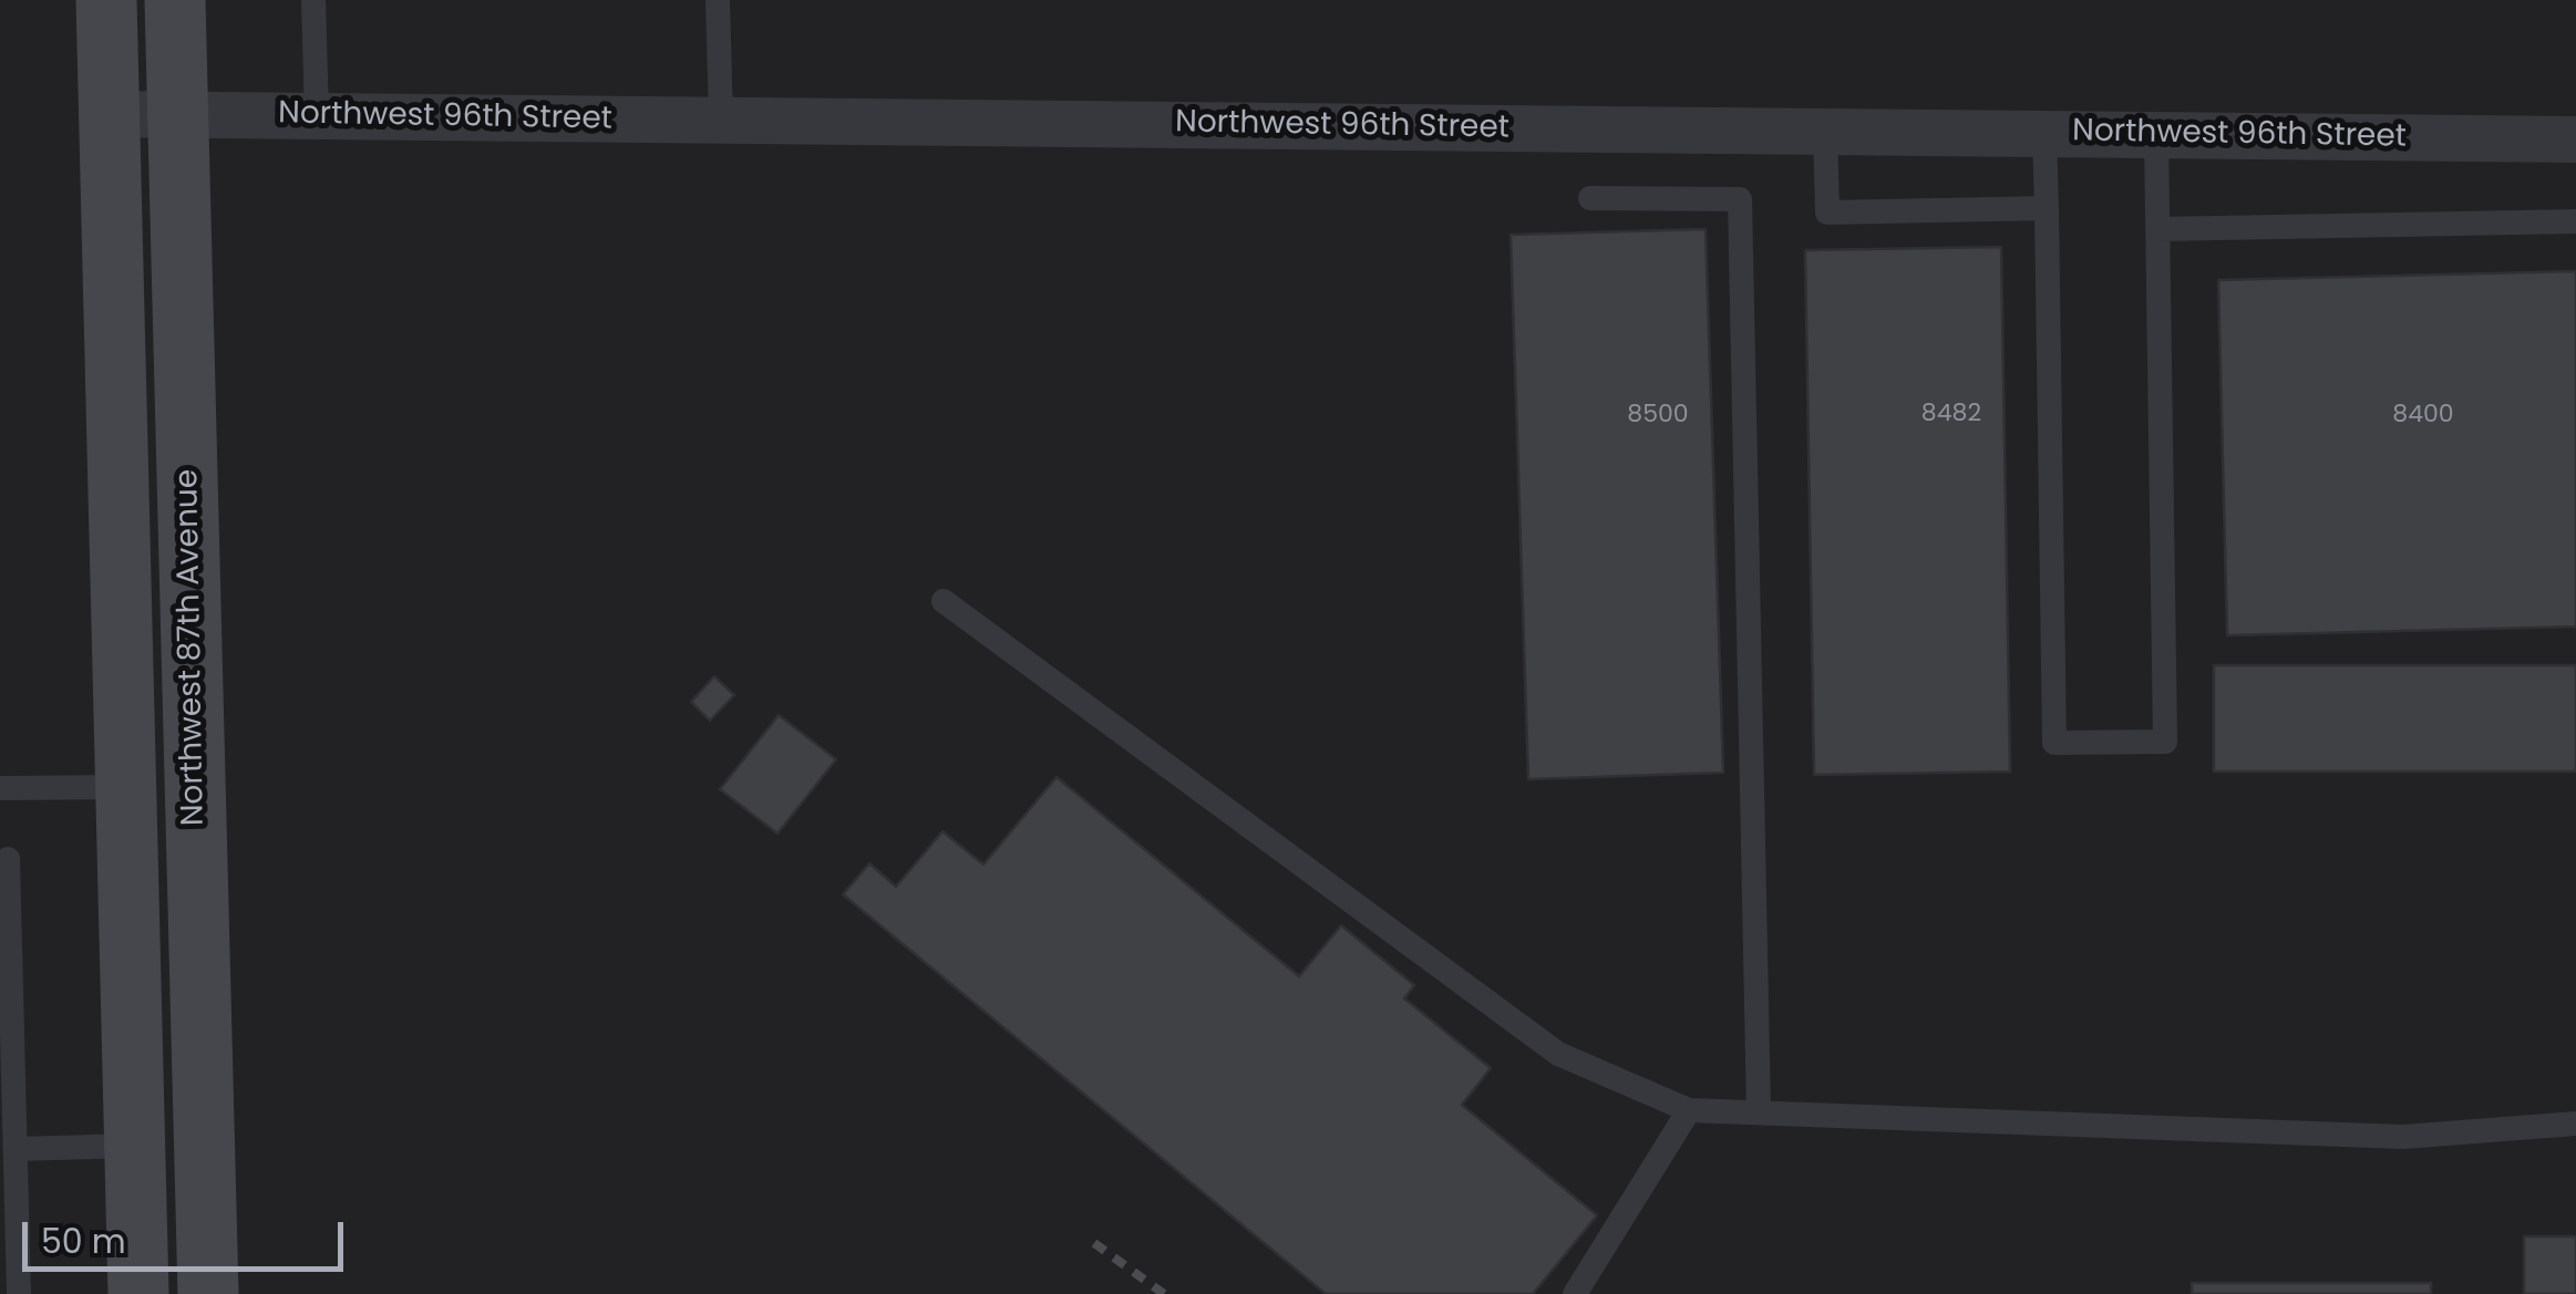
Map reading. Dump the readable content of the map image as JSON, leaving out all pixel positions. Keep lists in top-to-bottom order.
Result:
{
  "streets": {
    "main road": ["Northwest 87th Avenue"],
    "street": ["Northwest 96th Street"]
  },
  "crossings": [
    ["Northwest 96th Street", "Northwest 87th Avenue"]
  ],
  "house_numbers": ["8482", "8500", "8400"],
  "scale_bar": "50 m"
}
